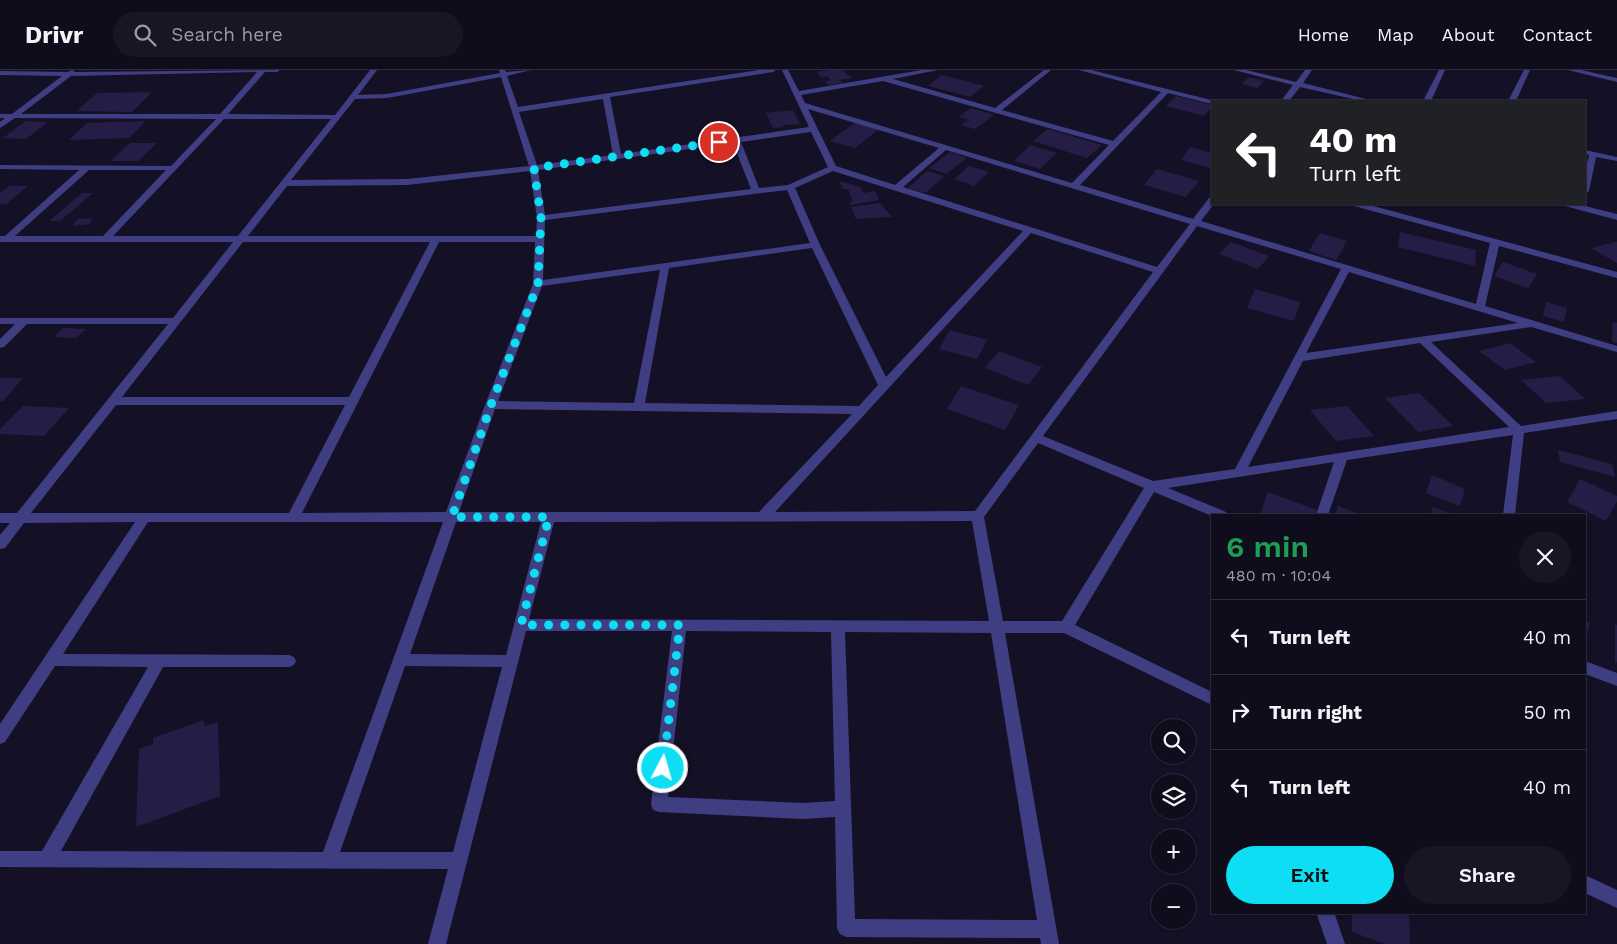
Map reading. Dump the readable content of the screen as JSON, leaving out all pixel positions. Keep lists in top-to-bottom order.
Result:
{
  "page": {
    "header": "Drivr",
    "search": "Search here",
    "nav": [
      "Home",
      "Map",
      "About",
      "Contact"
    ],
    "turn": ["40 m", "Turn left"],
    "heading": ["6 min", "480 m · 10:04"],
    "list": [
      {
        "name": "Turn left",
        "value": "40 m"
      },
      {
        "name": "Turn right",
        "value": "50 m"
      },
      {
        "name": "Turn left",
        "value": "40 m"
      }
    ],
    "map_buttons": ["+", "−"],
    "buttons": ["Exit", "Share"]
  }
}
